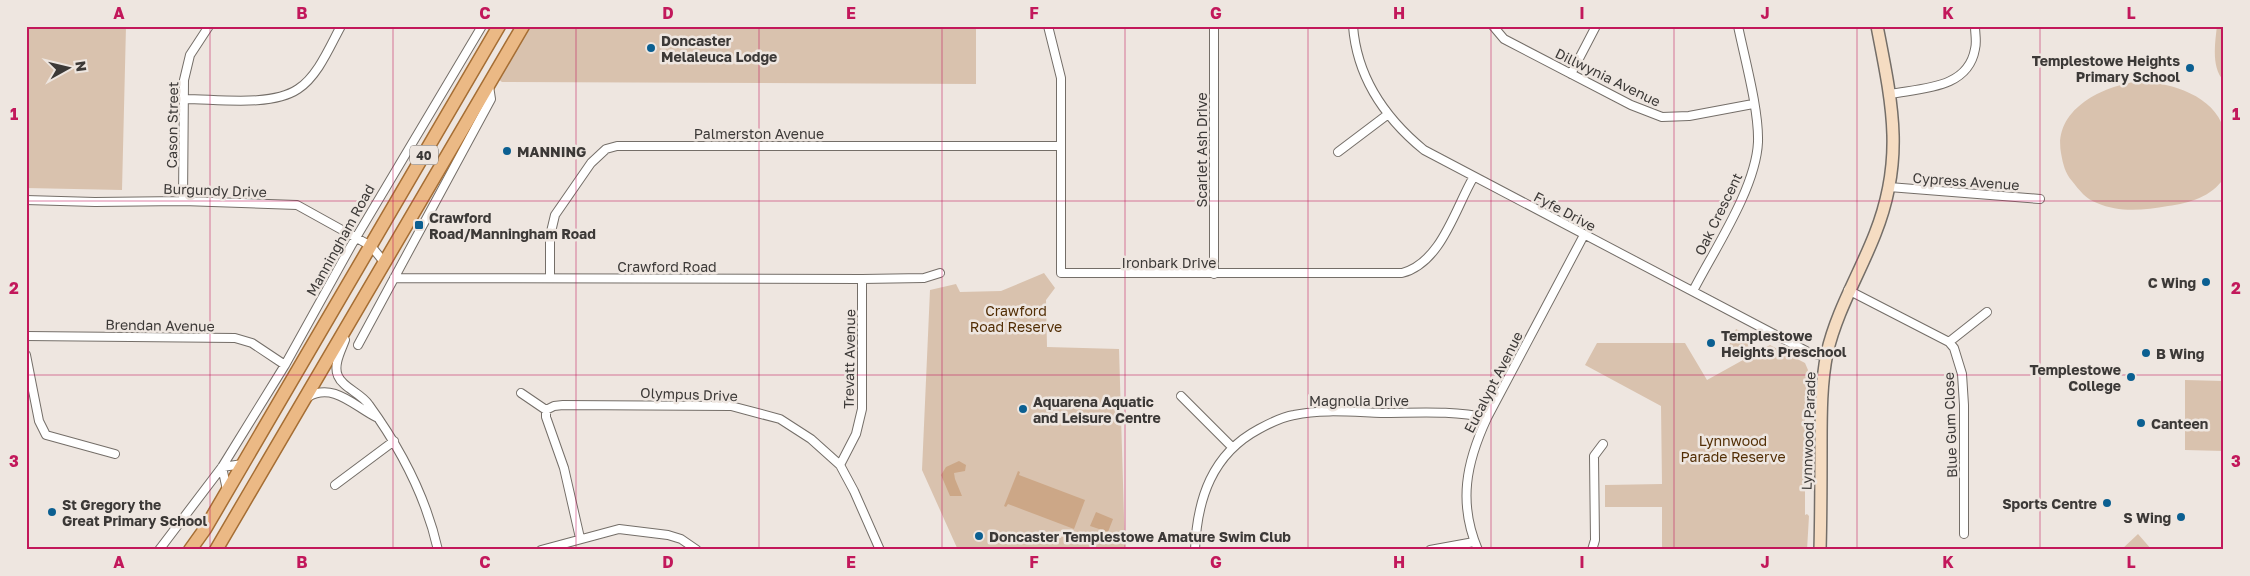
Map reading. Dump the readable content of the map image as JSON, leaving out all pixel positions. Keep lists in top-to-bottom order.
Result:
{
  "streets": {
    "main road": ["40", "Manningham Road", "Lynnwood Parade"],
    "street": [
      "Dillwynia Avenue",
      "Cason Street",
      "Palmerston Avenue",
      "Scarlet Ash Drive",
      "Cypress Avenue",
      "Burgundy Drive",
      "Fyfe Drive",
      "Oak Crescent",
      "Ironbark Drive",
      "Crawford Road",
      "Brendan Avenue",
      "Trevatt Avenue",
      "Eucalypt Avenue",
      "Olympus Drive",
      "Magnolia Drive",
      "Blue Gum Close"
    ]
  },
  "crossings": [
    ["Dillwynia Avenue", "Oak Crescent"],
    ["Cason Street", "Burgundy Drive"],
    ["Palmerston Avenue", "Ironbark Drive"],
    ["Palmerston Avenue", "Crawford Road"],
    ["Scarlet Ash Drive", "Ironbark Drive"],
    ["40", "Burgundy Drive"],
    ["Cypress Avenue", "Lynnwood Parade"],
    ["Burgundy Drive", "Manningham Road"],
    ["Fyfe Drive", "Oak Crescent"],
    ["Fyfe Drive", "Ironbark Drive"],
    ["Fyfe Drive", "Eucalypt Avenue"],
    ["Fyfe Drive", "Lynnwood Parade"],
    ["Manningham Road", "Brendan Avenue"],
    ["Crawford Road", "Trevatt Avenue"],
    ["Trevatt Avenue", "Olympus Drive"],
    ["Eucalypt Avenue", "Magnolia Drive"]
  ],
  "parks": ["Crawford Road Reserve", "Lynnwood Parade Reserve"],
  "places": {
    "other": [
      "Doncaster Melaleuca Lodge",
      "Templestowe Heights Primary School",
      "MANNING",
      "C Wing",
      "Templestowe Heights Preschool",
      "B Wing",
      "Templestowe College",
      "Aquarena Aquatic and Leisure Centre",
      "Canteen",
      "Sports Centre",
      "St Gregory the Great Primary School",
      "S Wing",
      "Doncaster Templestowe Amature Swim Club"
    ],
    "transit": ["Crawford Road/Manningham Road"]
  },
  "north": "right",
  "grid": {
    "columns": [
      "A",
      "B",
      "C",
      "D",
      "E",
      "F",
      "G",
      "H",
      "I",
      "J",
      "K",
      "L"
    ],
    "rows": ["1", "2", "3"]
  }
}
